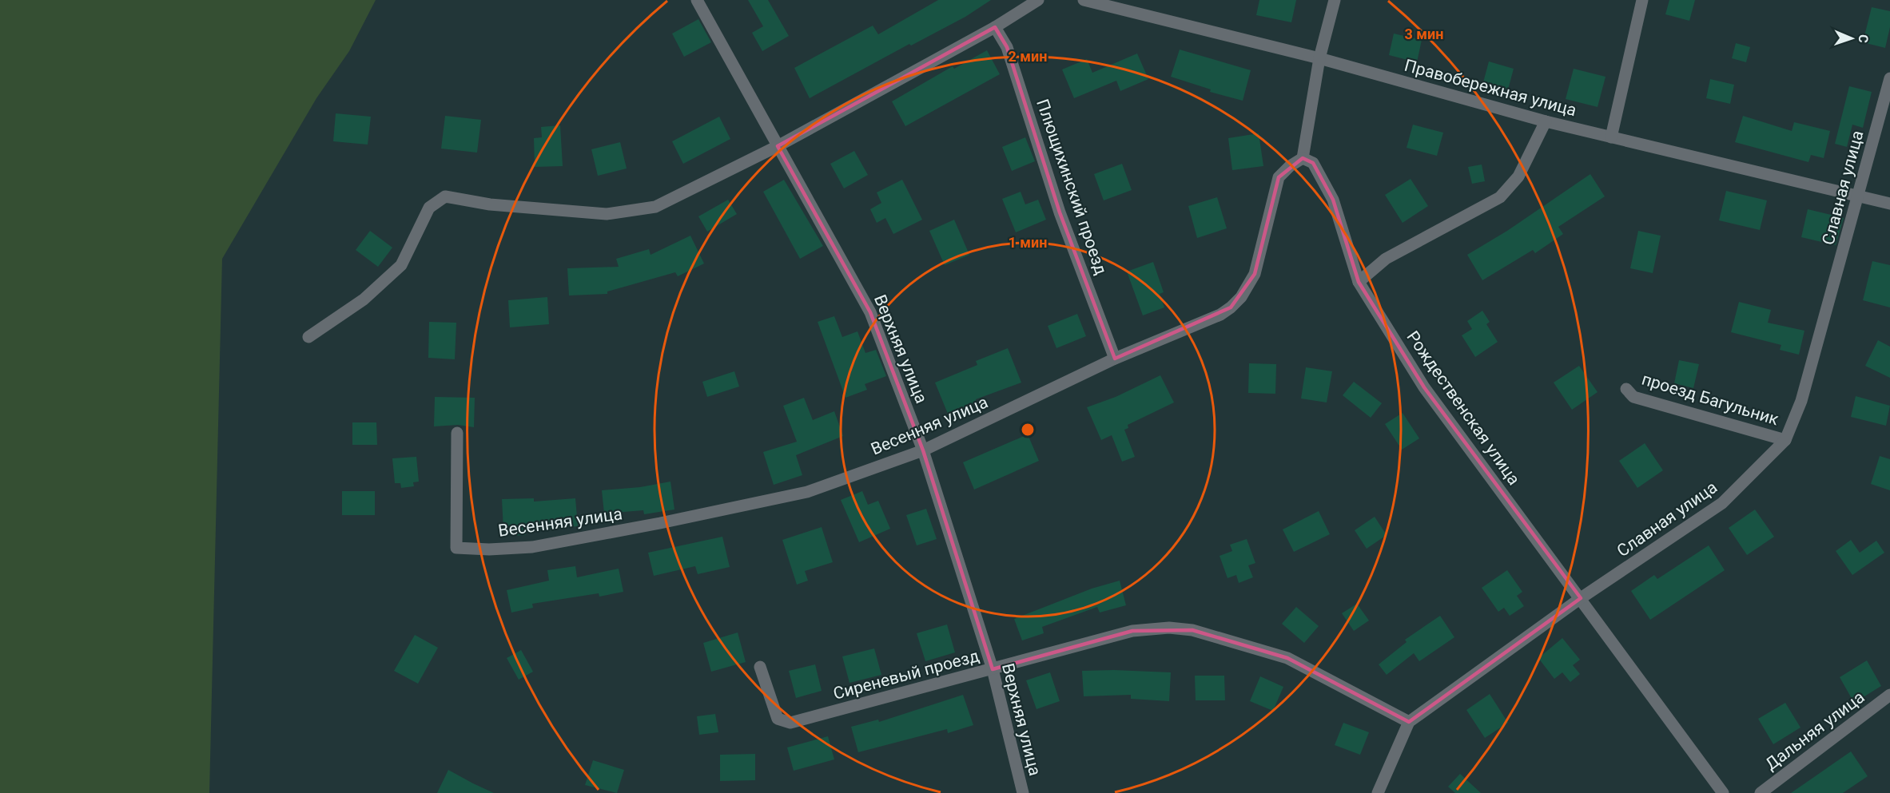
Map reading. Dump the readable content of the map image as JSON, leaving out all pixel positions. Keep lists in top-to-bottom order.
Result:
{
  "streets": {
    "street": [
      "Правобережная улица",
      "Плющихинский проезд",
      "Славная улица",
      "Верхняя улица",
      "проезд Багульник",
      "Рождественская улица",
      "Весенняя улица",
      "Сиреневый проезд",
      "Дальняя улица"
    ]
  },
  "crossings": [
    ["Правобережная улица", "Славная улица"],
    ["Плющихинский проезд", "Весенняя улица"],
    ["Славная улица", "проезд Багульник"],
    ["Славная улица", "Рождественская улица"],
    ["Славная улица", "Сиреневый проезд"],
    ["Верхняя улица", "Весенняя улица"],
    ["Верхняя улица", "Сиреневый проезд"],
    ["Рождественская улица", "Весенняя улица"]
  ],
  "north": "right",
  "rings": ["3 мин", "2 мин", "1 мин"]
}
